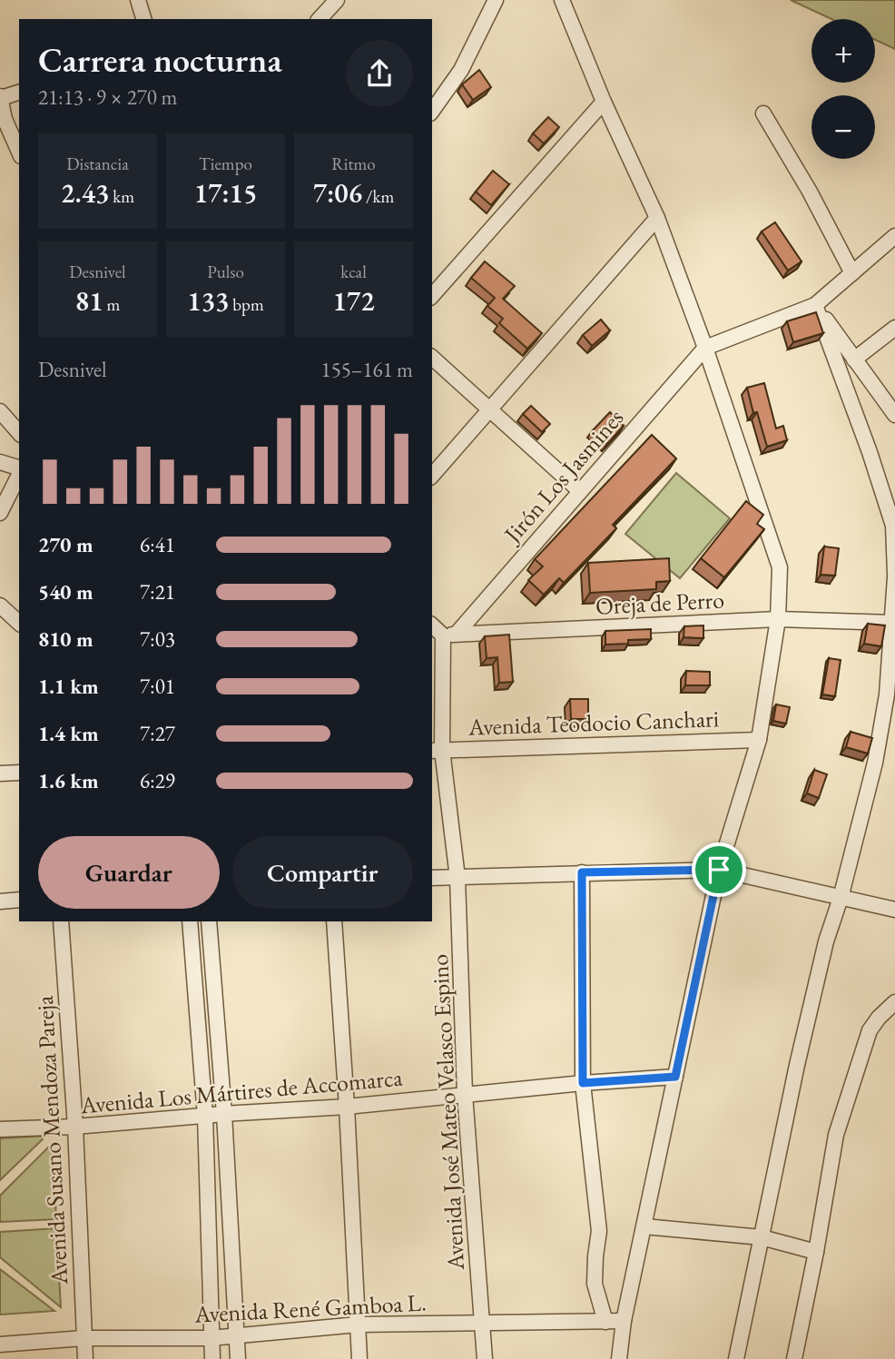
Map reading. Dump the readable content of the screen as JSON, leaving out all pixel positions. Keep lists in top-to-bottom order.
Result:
{
  "streets": {
    "street": [
      "Jirón Los Jasmines",
      "Oreja de Perro",
      "Avenida Teodocio Canchari",
      "Avenida Los Mártires de Accomarca",
      "Avenida José Mateo Velasco Espino",
      "Avenida Susano Mendoza Pareja",
      "Avenida René Gamboa L."
    ]
  },
  "crossings": [
    ["Jirón Los Jasmines", "Oreja de Perro"],
    ["Jirón Los Jasmines", "Avenida José Mateo Velasco Espino"],
    ["Oreja de Perro", "Avenida José Mateo Velasco Espino"],
    ["Avenida Teodocio Canchari", "Avenida José Mateo Velasco Espino"],
    ["Avenida Los Mártires de Accomarca", "Avenida José Mateo Velasco Espino"],
    ["Avenida Los Mártires de Accomarca", "Avenida Susano Mendoza Pareja"],
    ["Avenida José Mateo Velasco Espino", "Avenida René Gamboa L."],
    ["Avenida Susano Mendoza Pareja", "Avenida René Gamboa L."]
  ],
  "page": {
    "map_buttons": ["+", "−"],
    "heading": ["Carrera nocturna", "21:13 · 9 × 270 m"],
    "stats": [
      ["Distancia", "2.43 km"],
      ["Tiempo", "17:15"],
      ["Ritmo", "7:06 /km"],
      ["Desnivel", "81 m"],
      ["Pulso", "133 bpm"],
      ["kcal", "172"]
    ],
    "chart": ["Desnivel", "155–161 m"],
    "list": [
      {
        "name": "270 m",
        "note": "6:41"
      },
      {
        "name": "540 m",
        "note": "7:21"
      },
      {
        "name": "810 m",
        "note": "7:03"
      },
      {
        "name": "1.1 km",
        "note": "7:01"
      },
      {
        "name": "1.4 km",
        "note": "7:27"
      },
      {
        "name": "1.6 km",
        "note": "6:29"
      }
    ],
    "buttons": ["Guardar", "Compartir"]
  }
}
